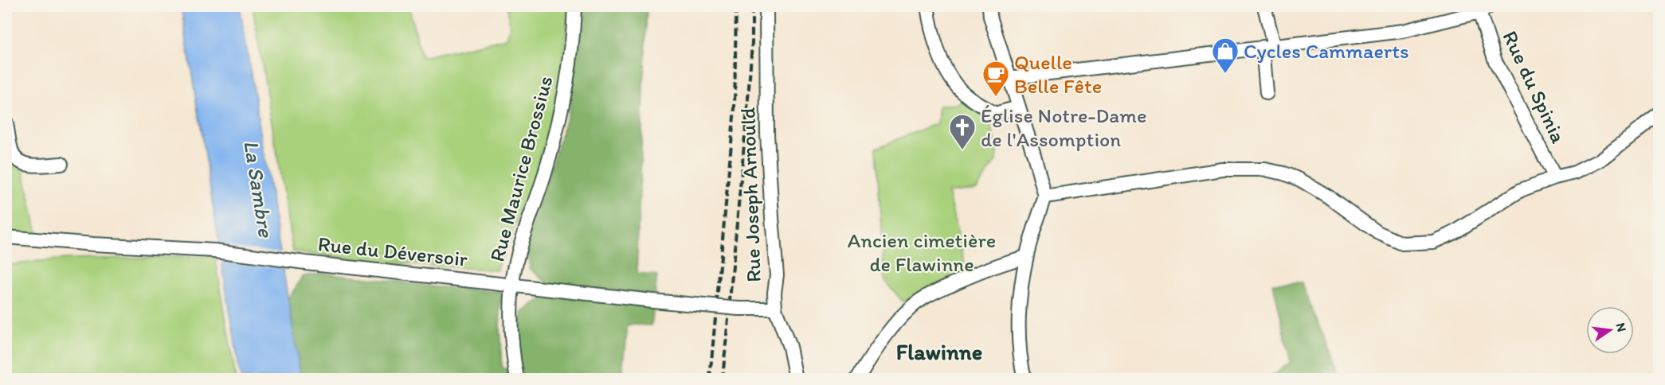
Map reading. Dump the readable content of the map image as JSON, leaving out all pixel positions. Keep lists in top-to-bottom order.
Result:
{
  "streets": {
    "street": [
      "Rue du Spinia",
      "Rue Maurice Brossius",
      "Rue Joseph Arnould",
      "Rue du Déversoir"
    ]
  },
  "crossings": [
    ["Rue Maurice Brossius", "Rue du Déversoir"],
    ["Rue Joseph Arnould", "Rue du Déversoir"]
  ],
  "districts": ["Flawinne"],
  "water": ["La Sambre"],
  "parks": ["Ancien cimetière de Flawinne"],
  "places": {
    "shop": ["Cycles Cammaerts"],
    "cafe": ["Quelle Belle Fête"],
    "church": ["Église Notre-Dame de l'Assomption"]
  },
  "north": "right"
}
